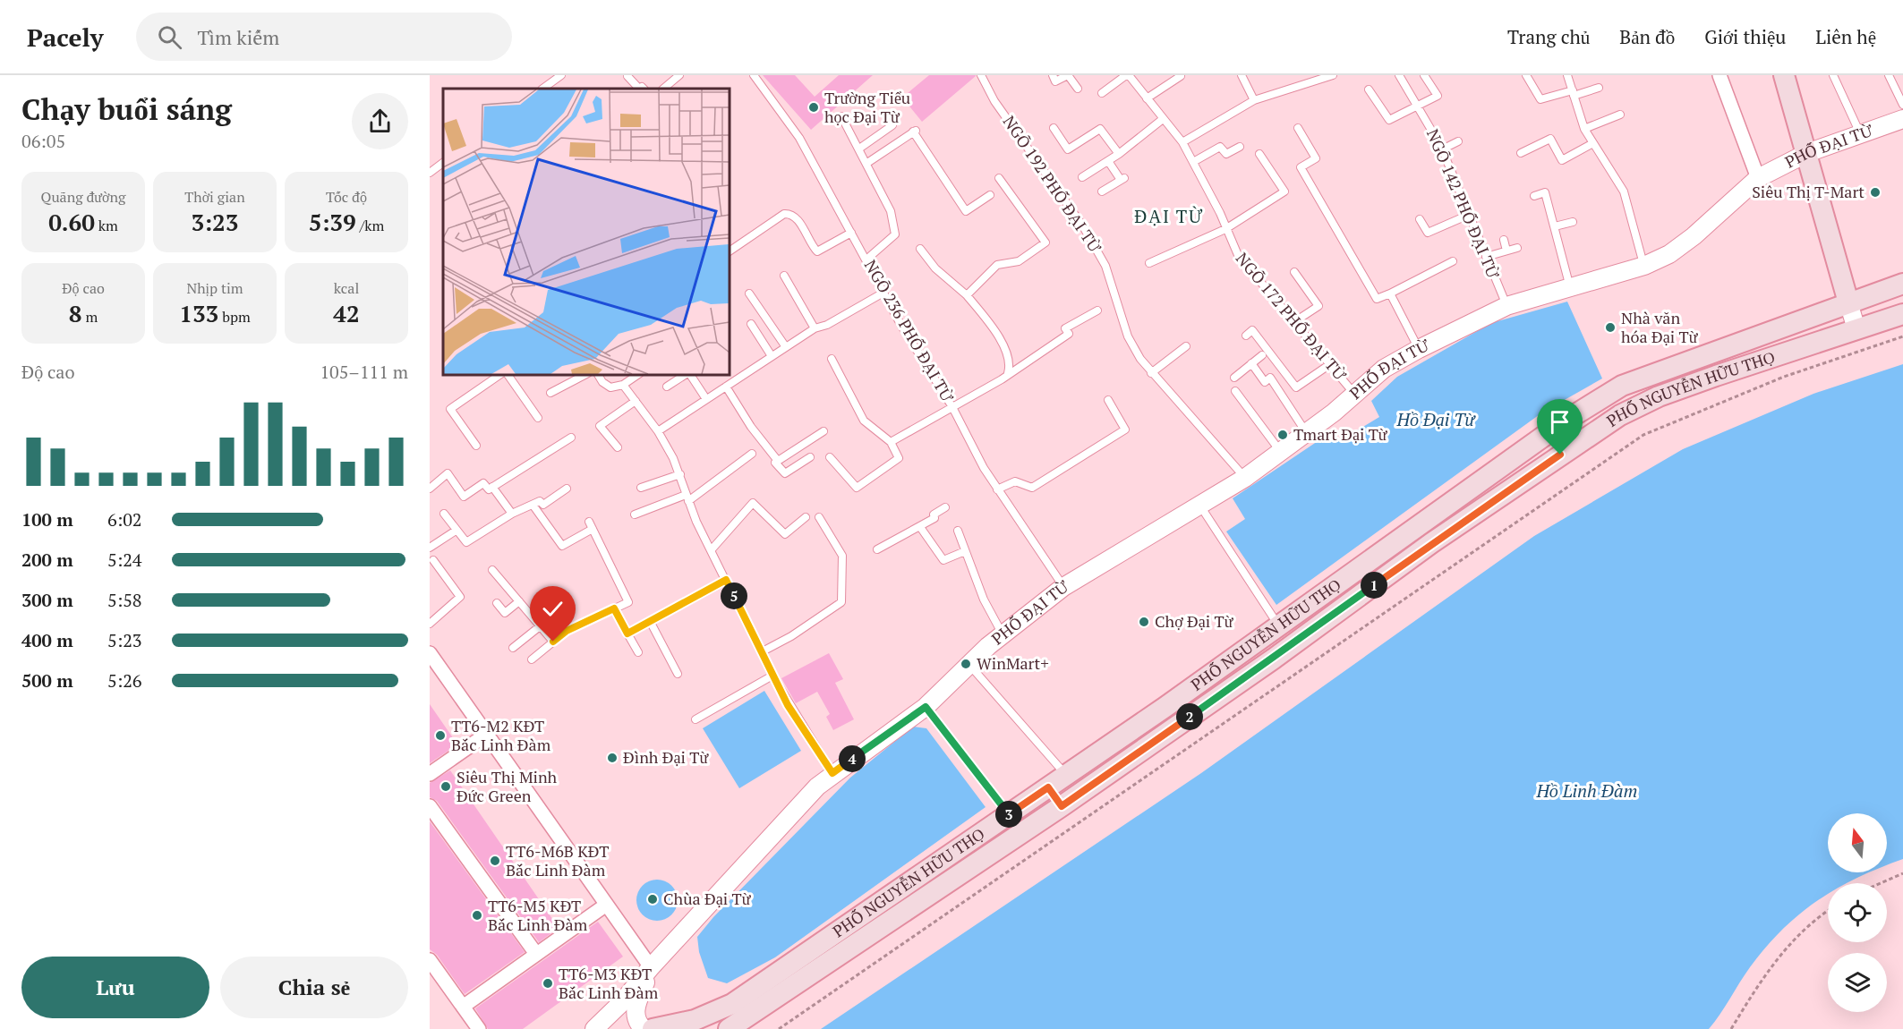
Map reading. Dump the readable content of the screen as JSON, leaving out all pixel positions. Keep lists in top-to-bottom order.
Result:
{
  "streets": {
    "main road": ["PHỐ NGUYỄN HỮU THỌ"],
    "street": ["PHỐ ĐẠI TỪ"],
    "lane": [
      "NGÕ 192 PHỐ ĐẠI TỪ",
      "NGÕ 142 PHỐ ĐẠI TỪ",
      "NGÕ 172 PHỐ ĐẠI TỪ",
      "NGÕ 236 PHỐ ĐẠI TỪ"
    ]
  },
  "crossings": [
    ["PHỐ ĐẠI TỪ", "NGÕ 192 PHỐ ĐẠI TỪ"],
    ["PHỐ ĐẠI TỪ", "NGÕ 142 PHỐ ĐẠI TỪ"],
    ["PHỐ ĐẠI TỪ", "NGÕ 172 PHỐ ĐẠI TỪ"],
    ["PHỐ ĐẠI TỪ", "NGÕ 236 PHỐ ĐẠI TỪ"]
  ],
  "districts": ["ĐẠI TỪ"],
  "water": ["Hồ Đại Từ", "Hồ Linh Đàm"],
  "places": [
    "Trường Tiểu học Đại Từ",
    "Siêu Thị T-Mart",
    "Nhà văn hóa Đại Từ",
    "Tmart Đại Từ",
    "Chợ Đại Từ",
    "WinMart+",
    "TT6-M2 KĐT Bắc Linh Đàm",
    "Đình Đại Từ",
    "Siêu Thị Minh Đức Green",
    "TT6-M6B KĐT Bắc Linh Đàm",
    "Chùa Đại Từ",
    "TT6-M5 KĐT Bắc Linh Đàm",
    "TT6-M3 KĐT Bắc Linh Đàm"
  ],
  "north": "top",
  "page": {
    "header": "Pacely",
    "search": "Tìm kiếm",
    "nav": [
      "Trang chủ",
      "Bản đồ",
      "Giới thiệu",
      "Liên hệ"
    ],
    "heading": ["Chạy buổi sáng", "06:05"],
    "stats": [
      ["Quãng đường", "0.60 km"],
      ["Thời gian", "3:23"],
      ["Tốc độ", "5:39 /km"],
      ["Độ cao", "8 m"],
      ["Nhịp tim", "133 bpm"],
      ["kcal", "42"]
    ],
    "chart": ["Độ cao", "105–111 m"],
    "list": [
      {
        "name": "100 m",
        "note": "6:02"
      },
      {
        "name": "200 m",
        "note": "5:24"
      },
      {
        "name": "300 m",
        "note": "5:58"
      },
      {
        "name": "400 m",
        "note": "5:23"
      },
      {
        "name": "500 m",
        "note": "5:26"
      }
    ],
    "pins": [
      "1",
      "5",
      "2",
      "4",
      "3"
    ],
    "buttons": ["Lưu", "Chia sẻ"]
  }
}
